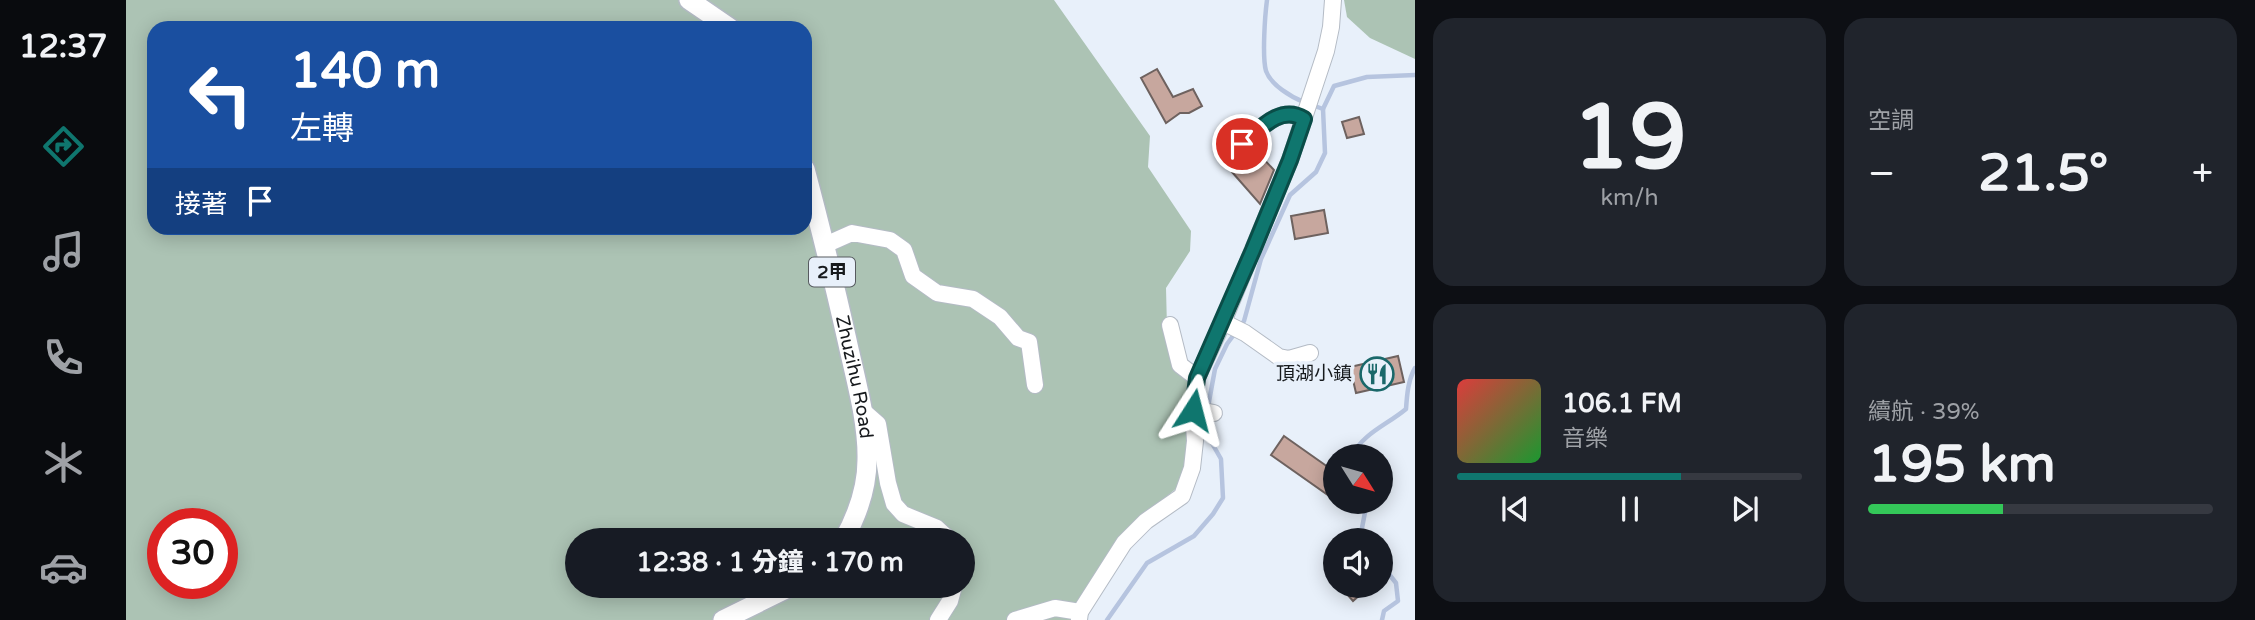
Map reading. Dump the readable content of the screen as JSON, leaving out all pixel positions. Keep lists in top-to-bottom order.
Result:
{
  "streets": {
    "main road": ["2甲", "Zhuzihu Road"]
  },
  "places": {
    "restaurant": ["頂湖小鎮"]
  },
  "north": "bottom right",
  "page": {
    "tabs": "12:37",
    "tile": [
      ["19", "km/h"],
      "空調",
      ["續航 · 39%", "195 km"]
    ],
    "turn": ["140 m", "左轉"],
    "heat": ["−", "21.5°", "+"],
    "then": "接著",
    "song": ["106.1 FM", "音樂"],
    "limit": "30",
    "trip": "12:38 · 1 分鐘 · 170 m"
  }
}
